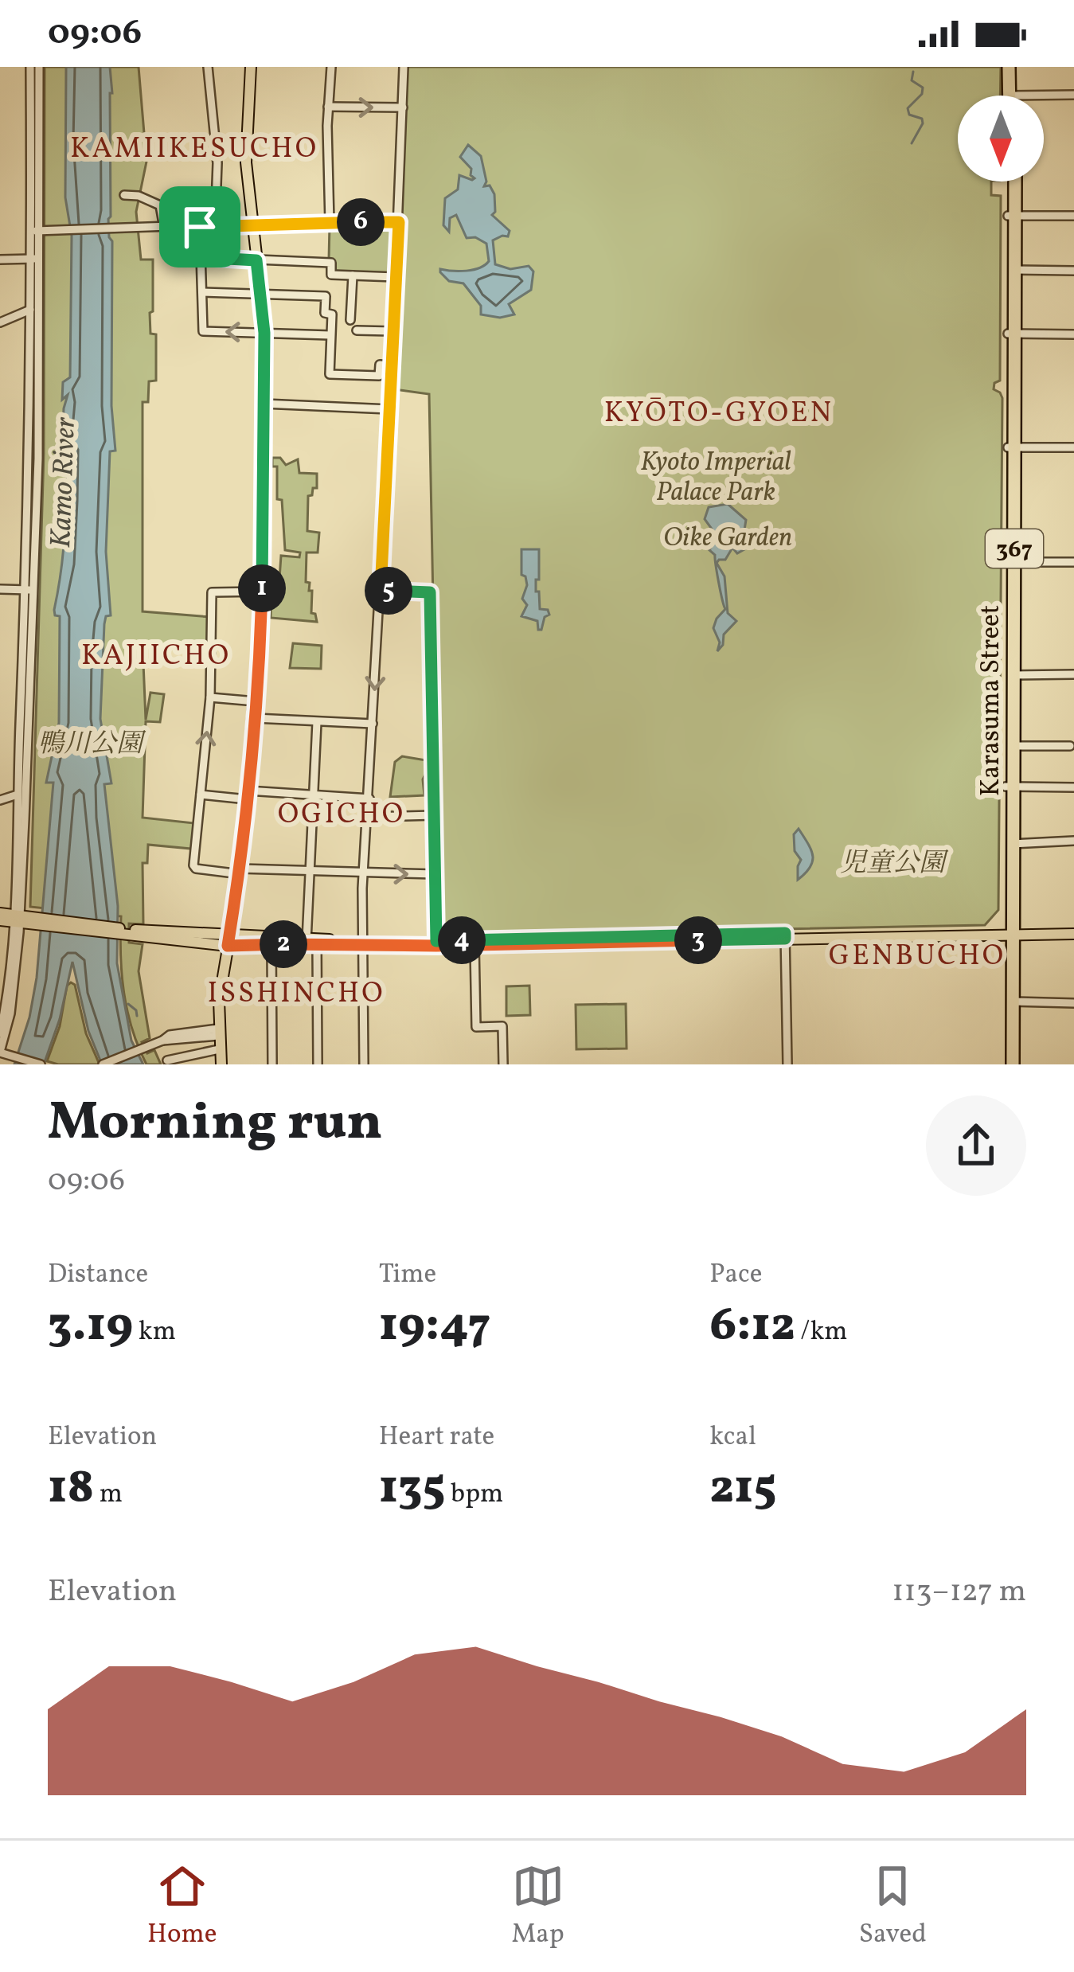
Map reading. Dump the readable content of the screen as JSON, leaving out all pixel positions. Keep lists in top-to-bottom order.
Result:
{
  "streets": {
    "highway": ["367", "Karasuma Street"]
  },
  "districts": [
    "KAMIIKESUCHO",
    "KYŌTO-GYOEN",
    "KAJIICHO",
    "OGICHO",
    "GENBUCHO",
    "ISSHINCHO"
  ],
  "water": ["Kamo River"],
  "parks": [
    "Kyoto Imperial Palace Park",
    "Oike Garden",
    "鴨川公園",
    "児童公園"
  ],
  "north": "bottom",
  "page": {
    "status": "09:06",
    "pins": [
      "6",
      "1",
      "5",
      "3",
      "4",
      "2"
    ],
    "heading": ["Morning run", "09:06"],
    "stats": [
      ["Distance", "3.19 km"],
      ["Time", "19:47"],
      ["Pace", "6:12 /km"],
      ["Elevation", "18 m"],
      ["Heart rate", "135 bpm"],
      ["kcal", "215"]
    ],
    "chart": ["Elevation", "113–127 m"],
    "tabs": ["Home", "Map", "Saved"]
  }
}
